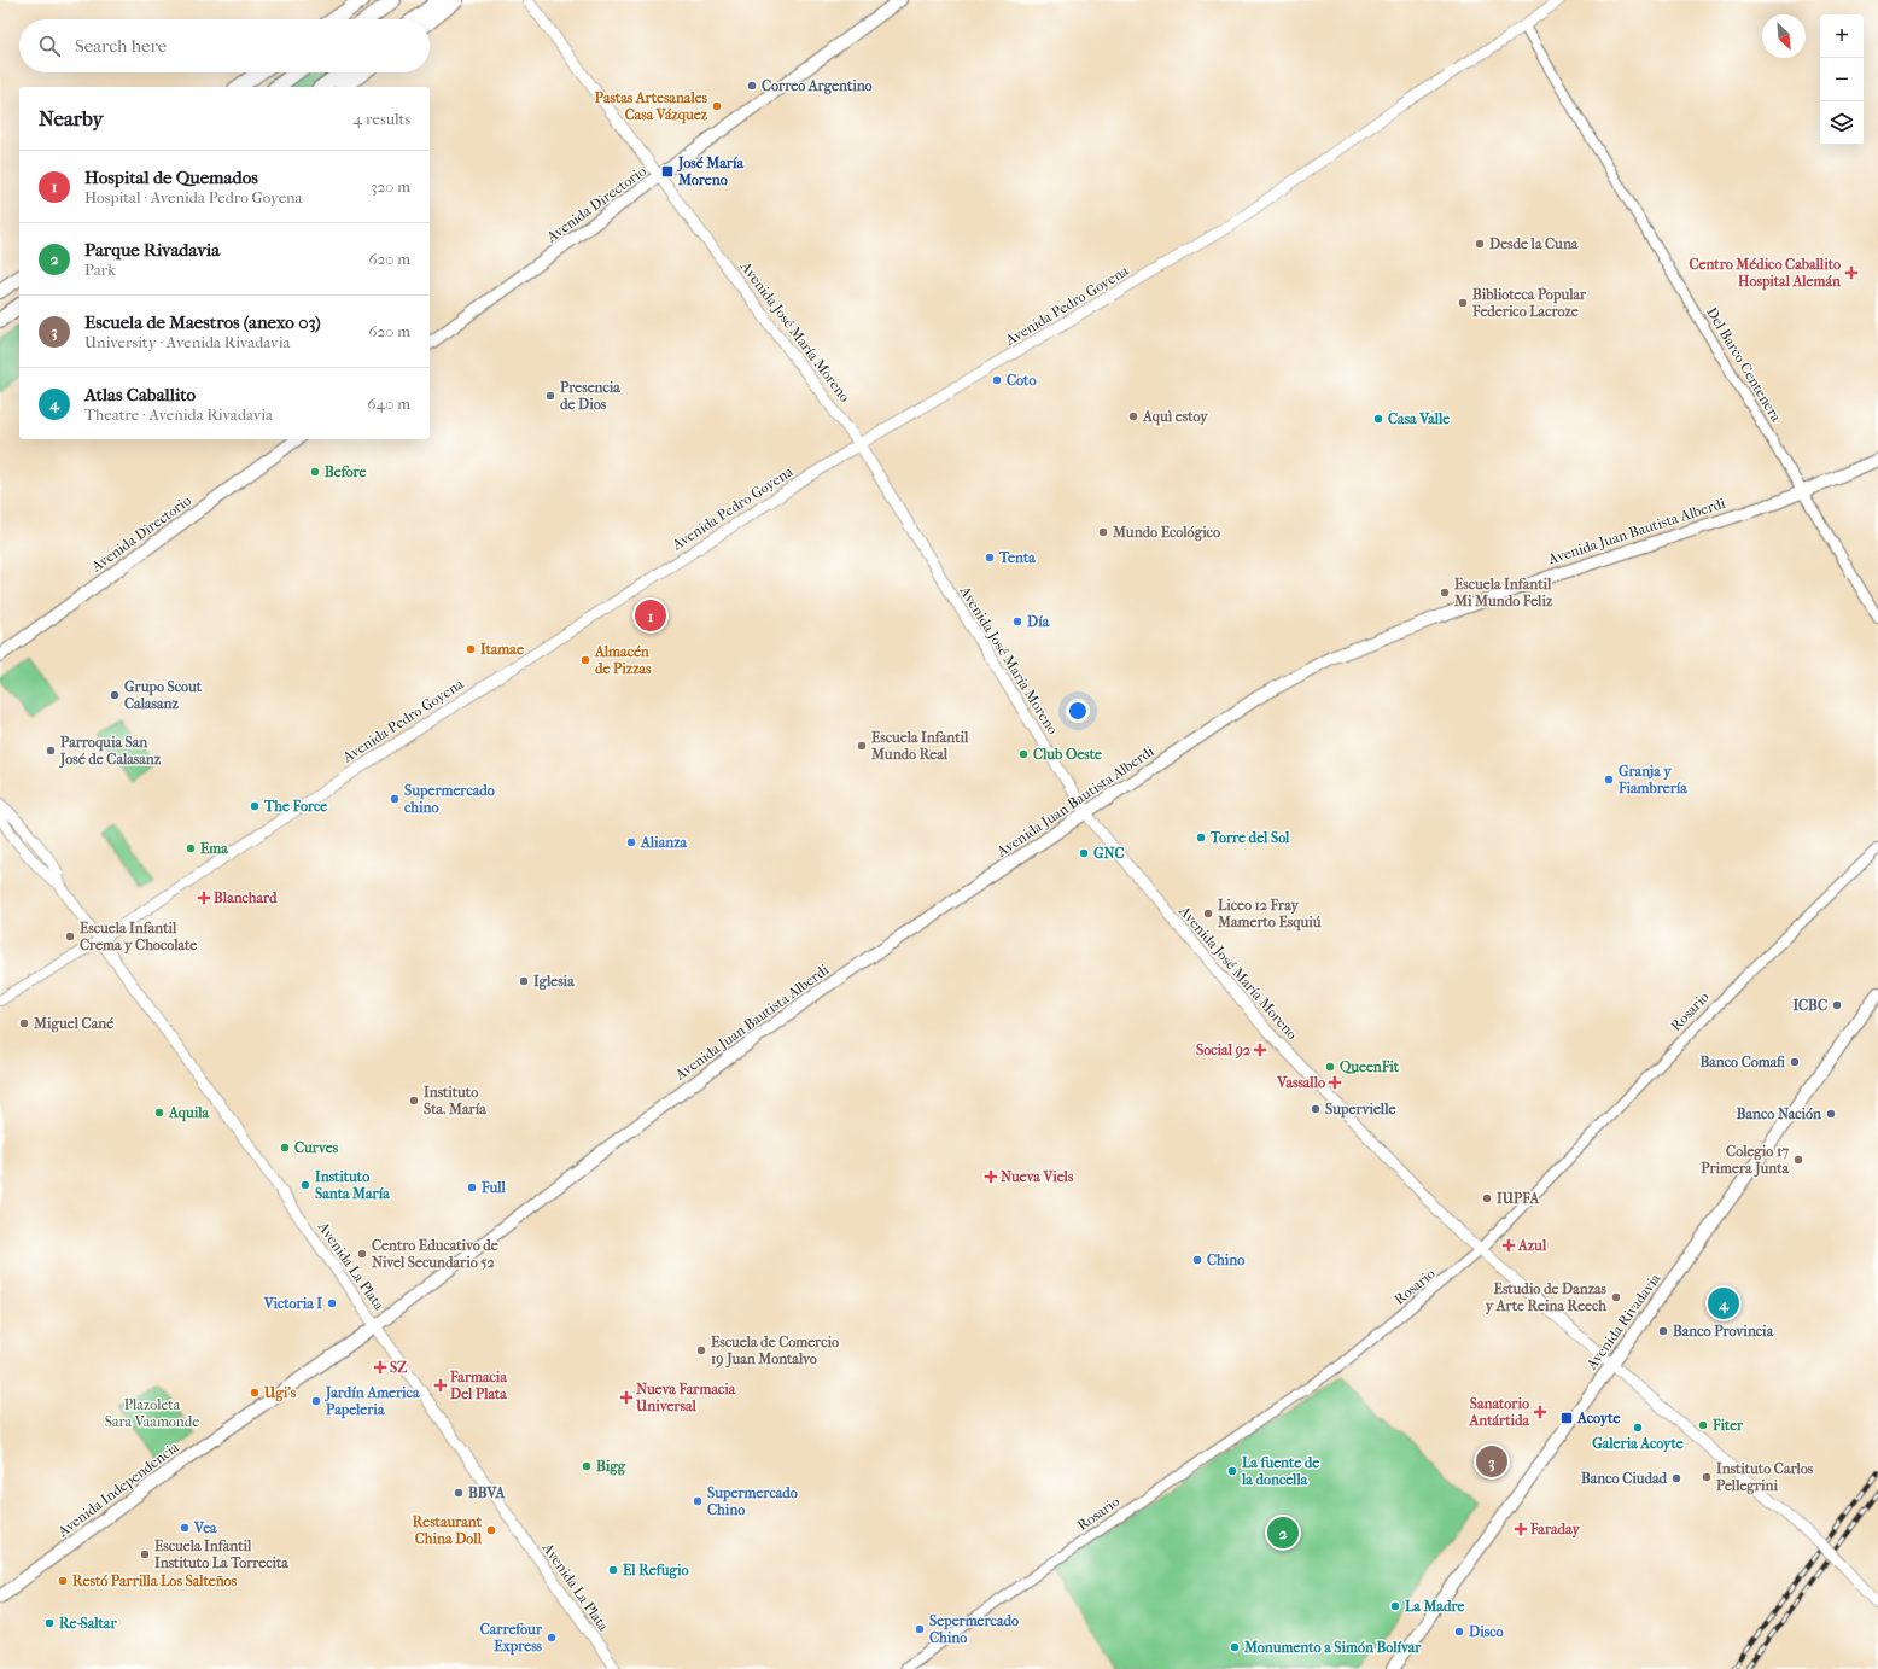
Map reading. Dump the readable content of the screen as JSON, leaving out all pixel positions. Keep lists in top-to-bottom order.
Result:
{
  "streets": {
    "main road": [
      "Avenida Directorio",
      "Avenida Pedro Goyena",
      "Avenida José María Moreno",
      "Avenida Juan Bautista Alberdi",
      "Avenida La Plata",
      "Avenida Rivadavia",
      "Avenida Independencia"
    ],
    "street": ["Del Barco Centenera", "Rosario"]
  },
  "crossings": [
    ["Avenida Directorio", "Avenida José María Moreno"],
    ["Avenida Pedro Goyena", "Avenida José María Moreno"],
    ["Avenida Pedro Goyena", "Del Barco Centenera"],
    ["Avenida Pedro Goyena", "Avenida La Plata"],
    ["Avenida José María Moreno", "Avenida Juan Bautista Alberdi"],
    ["Avenida José María Moreno", "Rosario"],
    ["Avenida José María Moreno", "Avenida Rivadavia"],
    ["Del Barco Centenera", "Avenida Juan Bautista Alberdi"],
    ["Avenida Juan Bautista Alberdi", "Avenida La Plata"],
    ["Avenida Juan Bautista Alberdi", "Avenida Independencia"],
    ["Avenida La Plata", "Avenida Independencia"]
  ],
  "parks": ["Plazoleta Sara Vaamonde"],
  "places": {
    "other": [
      "Correo Argentino",
      "Pastas Artesanales Casa Vázquez",
      "Desde la Cuna",
      "Biblioteca Popular Federico Lacroze",
      "Coto",
      "Presencia de Dios",
      "Aquì estoy",
      "Casa Valle",
      "Before",
      "Mundo Ecológico",
      "Tenta",
      "Escuela Infantil Mi Mundo Feliz",
      "Día",
      "Itamae",
      "Almacén de Pizzas",
      "Grupo Scout Calasanz",
      "Escuela Infantil Mundo Real",
      "Parroquia San José de Calasanz",
      "Club Oeste",
      "Granja y Fiambrería",
      "Supermercado chino",
      "The Force",
      "Torre del Sol",
      "Alianza",
      "Ema",
      "GNC",
      "Liceo 12 Fray Mamerto Esquiú",
      "Escuela Infantil Crema y Chocolate",
      "Iglesia",
      "ICBC",
      "Miguel Cané",
      "Banco Comafi",
      "QueenFit",
      "Instituto Sta. María",
      "Supervielle",
      "Aquila",
      "Banco Nación",
      "Curves",
      "Colegio 17 Primera Junta",
      "Instituto Santa María",
      "Full",
      "IUPFA",
      "Centro Educativo de Nivel Secundario 52",
      "Chino",
      "Estudio de Danzas y Arte Reina Reech",
      "Victoria I",
      "Banco Provincia",
      "Escuela de Comercio 19 Juan Montalvo",
      "Ugi's",
      "Jardín America Papeleria",
      "Fiter",
      "Galeria Acoyte",
      "Bigg",
      "La fuente de la doncella",
      "Instituto Carlos Pellegrini",
      "Banco Ciudad",
      "BBVA",
      "Supermercado Chino",
      "Vea",
      "Restaurant China Doll",
      "Escuela Infantil Instituto La Torrecita",
      "El Refugio",
      "Restó Parrilla Los Salteños",
      "La Madre",
      "Re-Saltar",
      "Sepermercado Chino",
      "Disco",
      "Carrefour Express",
      "Monumento a Simón Bolívar"
    ],
    "transit": ["José María Moreno", "Acoyte"],
    "health": [
      "Centro Médico Caballito Hospital Alemán",
      "Blanchard",
      "Social 92",
      "Vassallo",
      "Nueva Viels",
      "Azul",
      "SZ",
      "Farmacia Del Plata",
      "Nueva Farmacia Universal",
      "Sanatorio Antártida",
      "Faraday"
    ]
  },
  "north": "bottom right",
  "page": {
    "map_buttons": ["+", "−"],
    "search": "Search here",
    "heading": ["Nearby", "4 results"],
    "list": [
      {
        "mark": "1",
        "name": "Hospital de Quemados",
        "note": "Hospital · Avenida Pedro Goyena",
        "value": "320 m"
      },
      {
        "mark": "2",
        "name": "Parque Rivadavia",
        "note": "Park",
        "value": "620 m"
      },
      {
        "mark": "3",
        "name": "Escuela de Maestros (anexo 03)",
        "note": "University · Avenida Rivadavia",
        "value": "620 m"
      },
      {
        "mark": "4",
        "name": "Atlas Caballito",
        "note": "Theatre · Avenida Rivadavia",
        "value": "640 m"
      }
    ],
    "pins": [
      "1",
      "4",
      "3",
      "2"
    ]
  }
}
